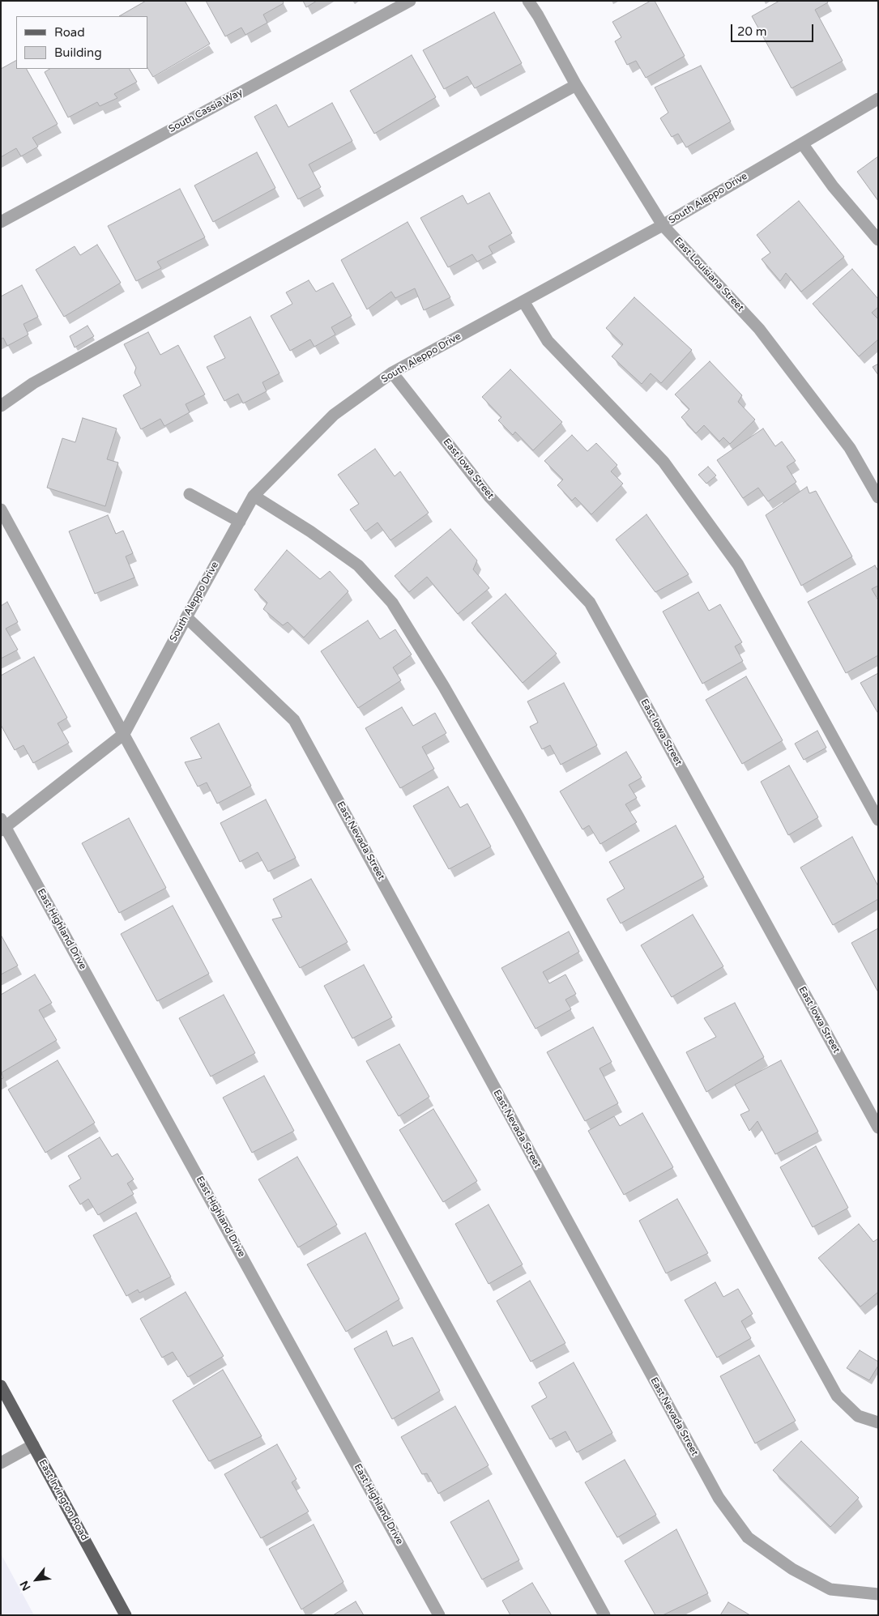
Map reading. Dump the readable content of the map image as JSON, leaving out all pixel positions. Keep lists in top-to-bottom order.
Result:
{
  "streets": {
    "main road": ["East Irvington Road"],
    "street": [
      "South Cassia Way",
      "South Aleppo Drive",
      "East Louisiana Street",
      "East Iowa Street",
      "East Nevada Street",
      "East Highland Drive"
    ]
  },
  "crossings": [
    ["South Aleppo Drive", "East Louisiana Street"],
    ["South Aleppo Drive", "East Iowa Street"],
    ["South Aleppo Drive", "East Nevada Street"],
    ["South Aleppo Drive", "East Highland Drive"]
  ],
  "legend": ["Road", "Building"],
  "scale_bar": "20 m",
  "north": "bottom left"
}
